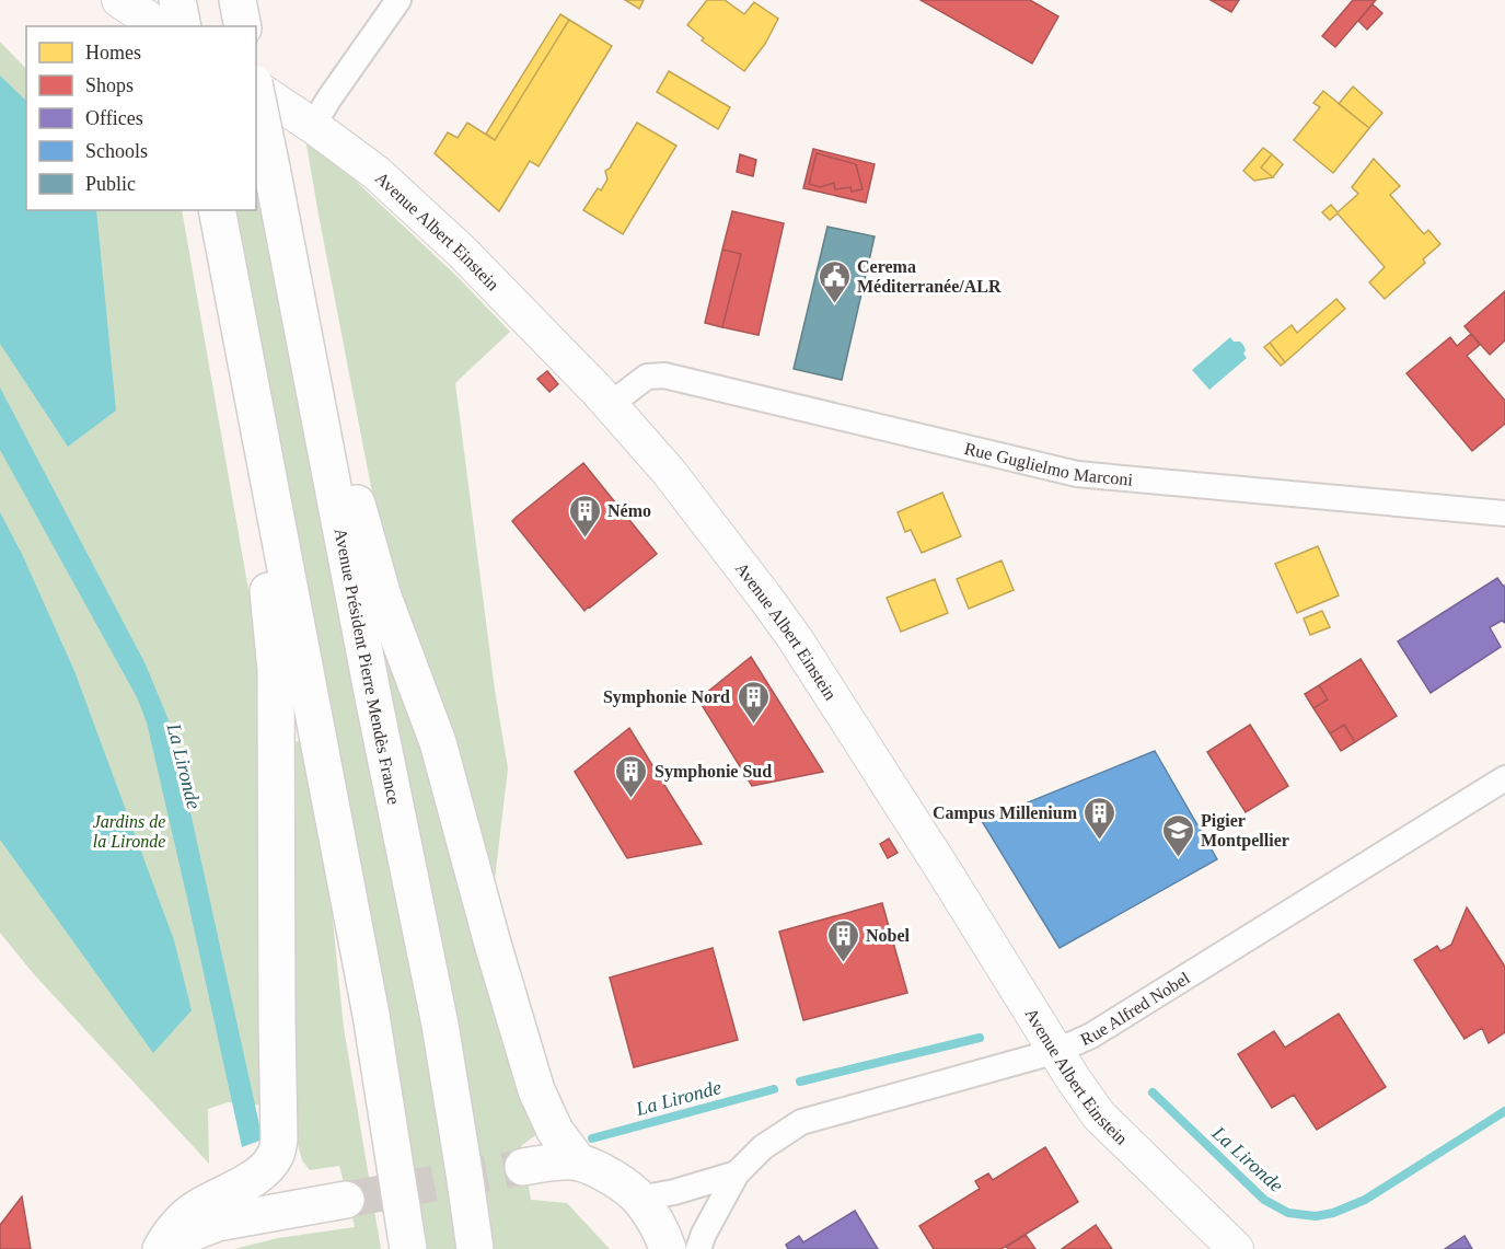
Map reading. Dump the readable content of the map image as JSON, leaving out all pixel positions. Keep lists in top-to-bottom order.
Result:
{
  "streets": {
    "main road": ["Avenue Albert Einstein", "Avenue Président Pierre Mendès France"],
    "street": ["Rue Guglielmo Marconi", "Rue Alfred Nobel"]
  },
  "crossings": [
    ["Avenue Albert Einstein", "Rue Guglielmo Marconi"],
    ["Avenue Albert Einstein", "Rue Alfred Nobel"]
  ],
  "water": ["La Lironde"],
  "parks": ["Jardins de la Lironde"],
  "places": {
    "public building": ["Cerema Méditerranée/ALR"],
    "building": [
      "Némo",
      "Symphonie Nord",
      "Symphonie Sud",
      "Campus Millenium",
      "Nobel"
    ],
    "school or university": ["Pigier Montpellier"]
  },
  "legend": [
    "Homes",
    "Shops",
    "Offices",
    "Schools",
    "Public"
  ]
}
